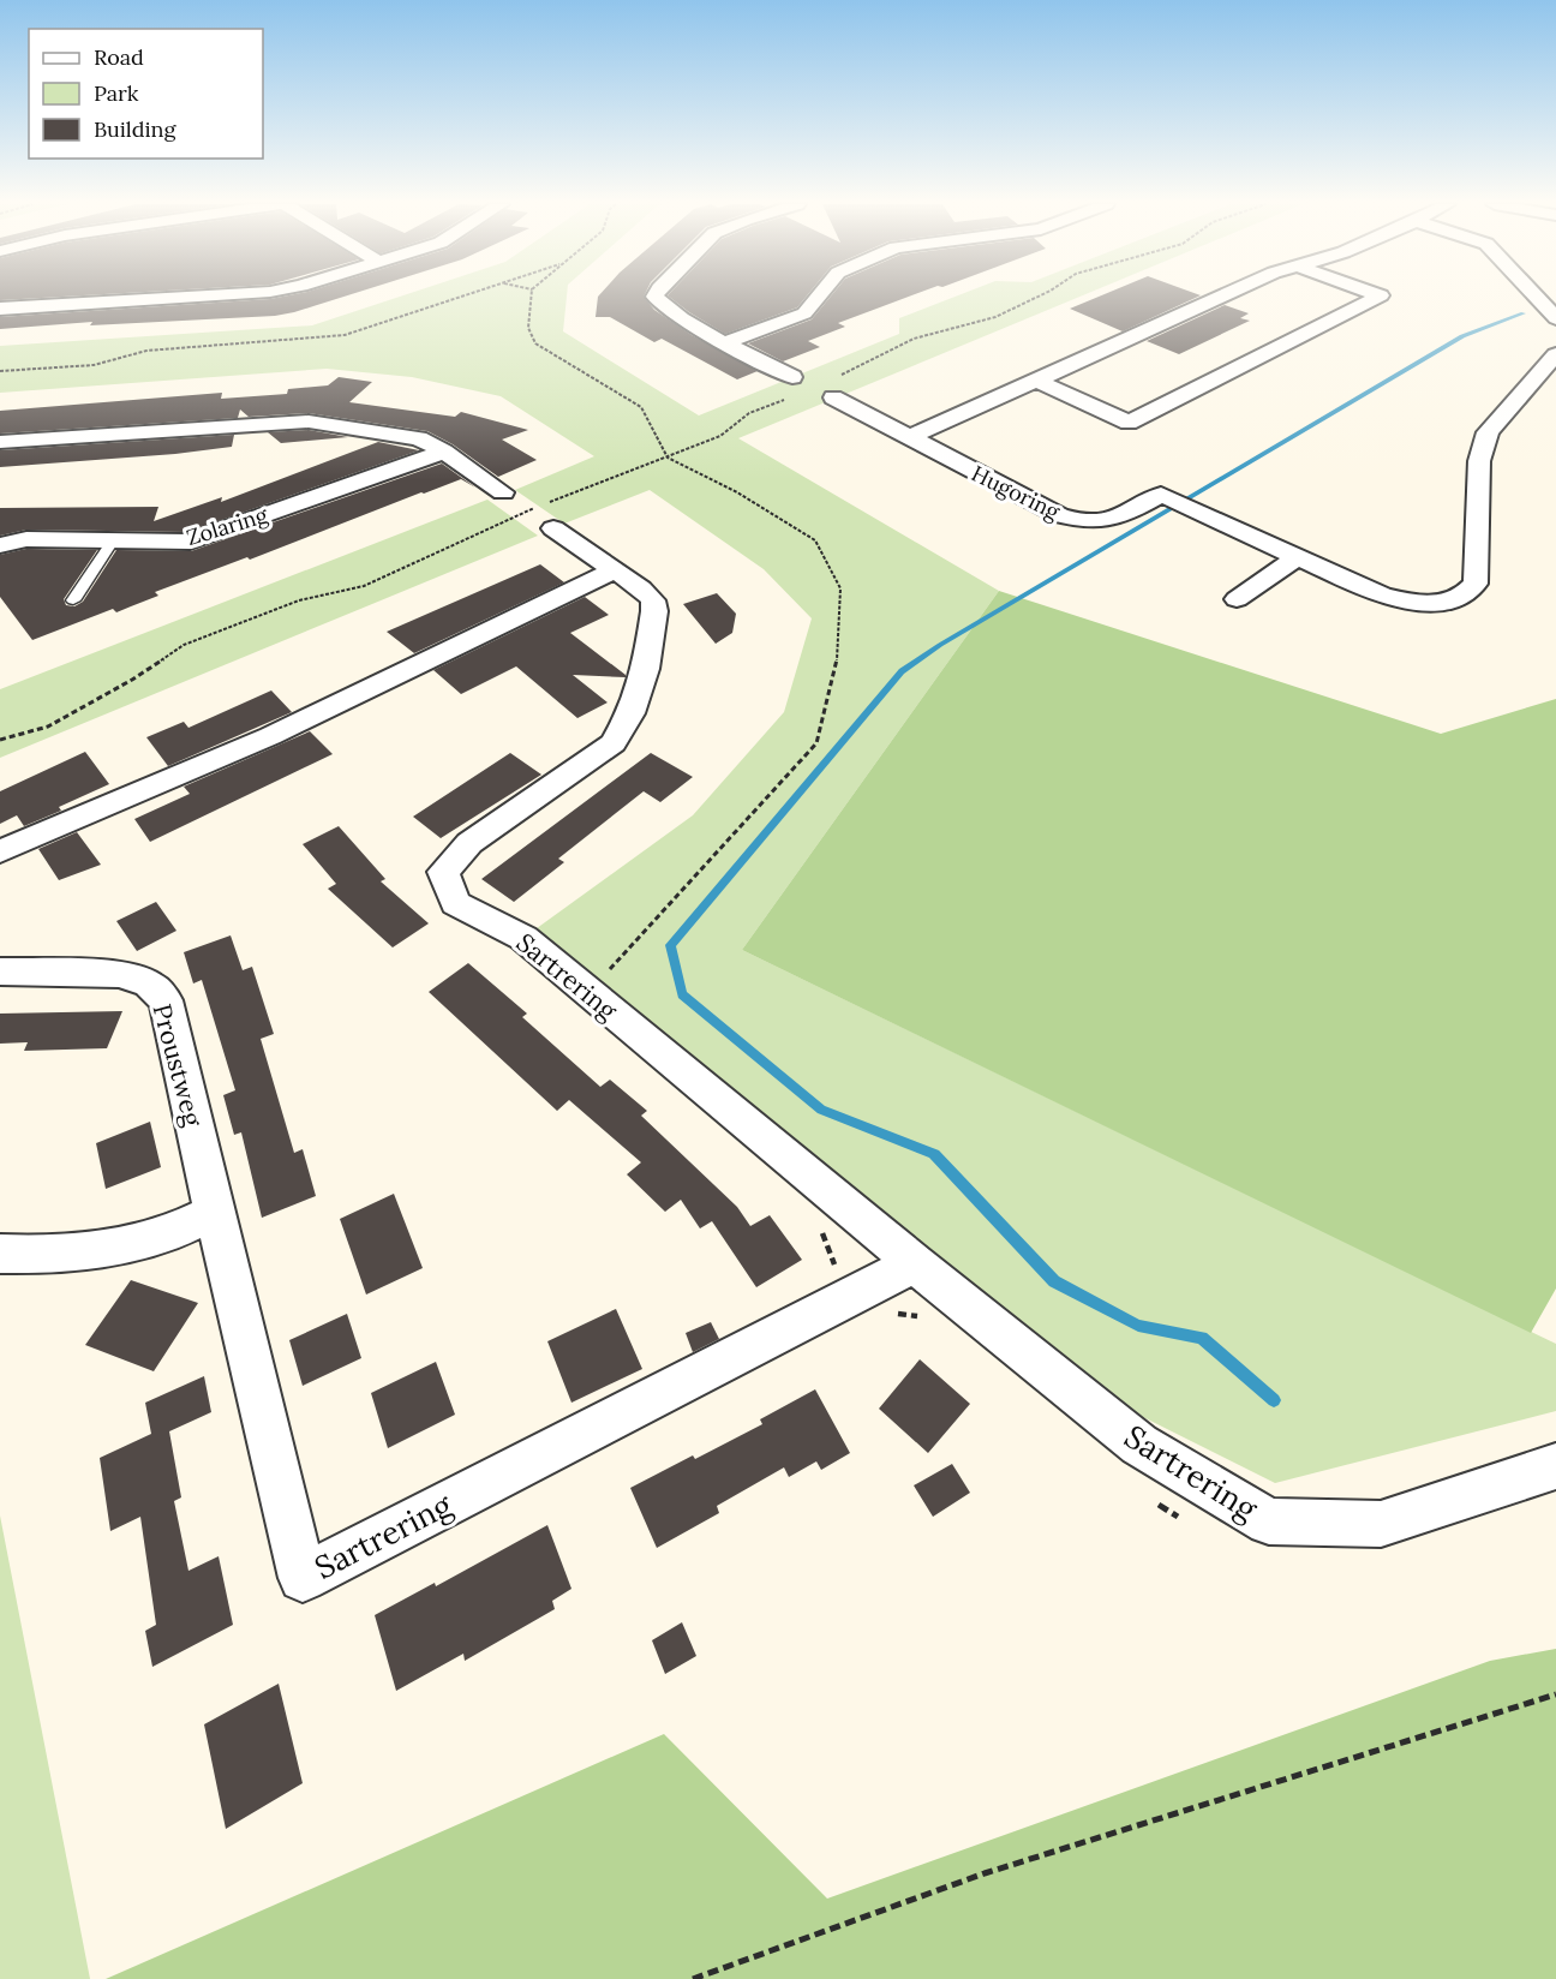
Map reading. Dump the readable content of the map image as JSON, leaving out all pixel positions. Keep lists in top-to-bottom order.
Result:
{
  "streets": {
    "street": [
      "Hugoring",
      "Zolaring",
      "Sartrering",
      "Proustweg"
    ]
  },
  "crossings": [
    ["Sartrering", "Proustweg"]
  ],
  "legend": ["Road", "Park", "Building"]
}
